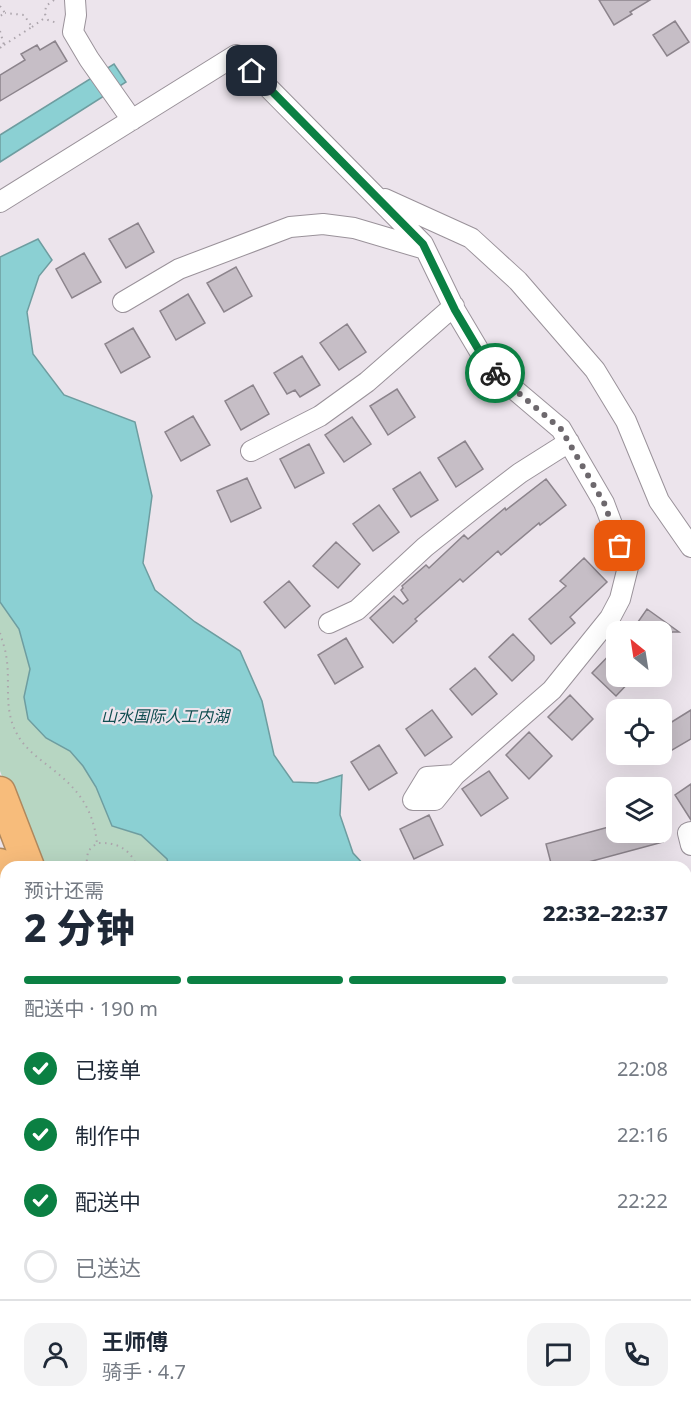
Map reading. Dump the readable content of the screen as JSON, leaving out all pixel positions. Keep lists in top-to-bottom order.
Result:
{
  "water": ["山水国际人工内湖"],
  "north": "top left",
  "page": {
    "heading": ["2 分钟", "预计还需", "22:32–22:37"],
    "panel": ["王师傅", "骑手 · 4.7"],
    "bar": "配送中 · 190 m",
    "list": [
      ["已接单", "22:08"],
      ["制作中", "22:16"],
      ["配送中", "22:22"],
      "已送达"
    ]
  }
}
